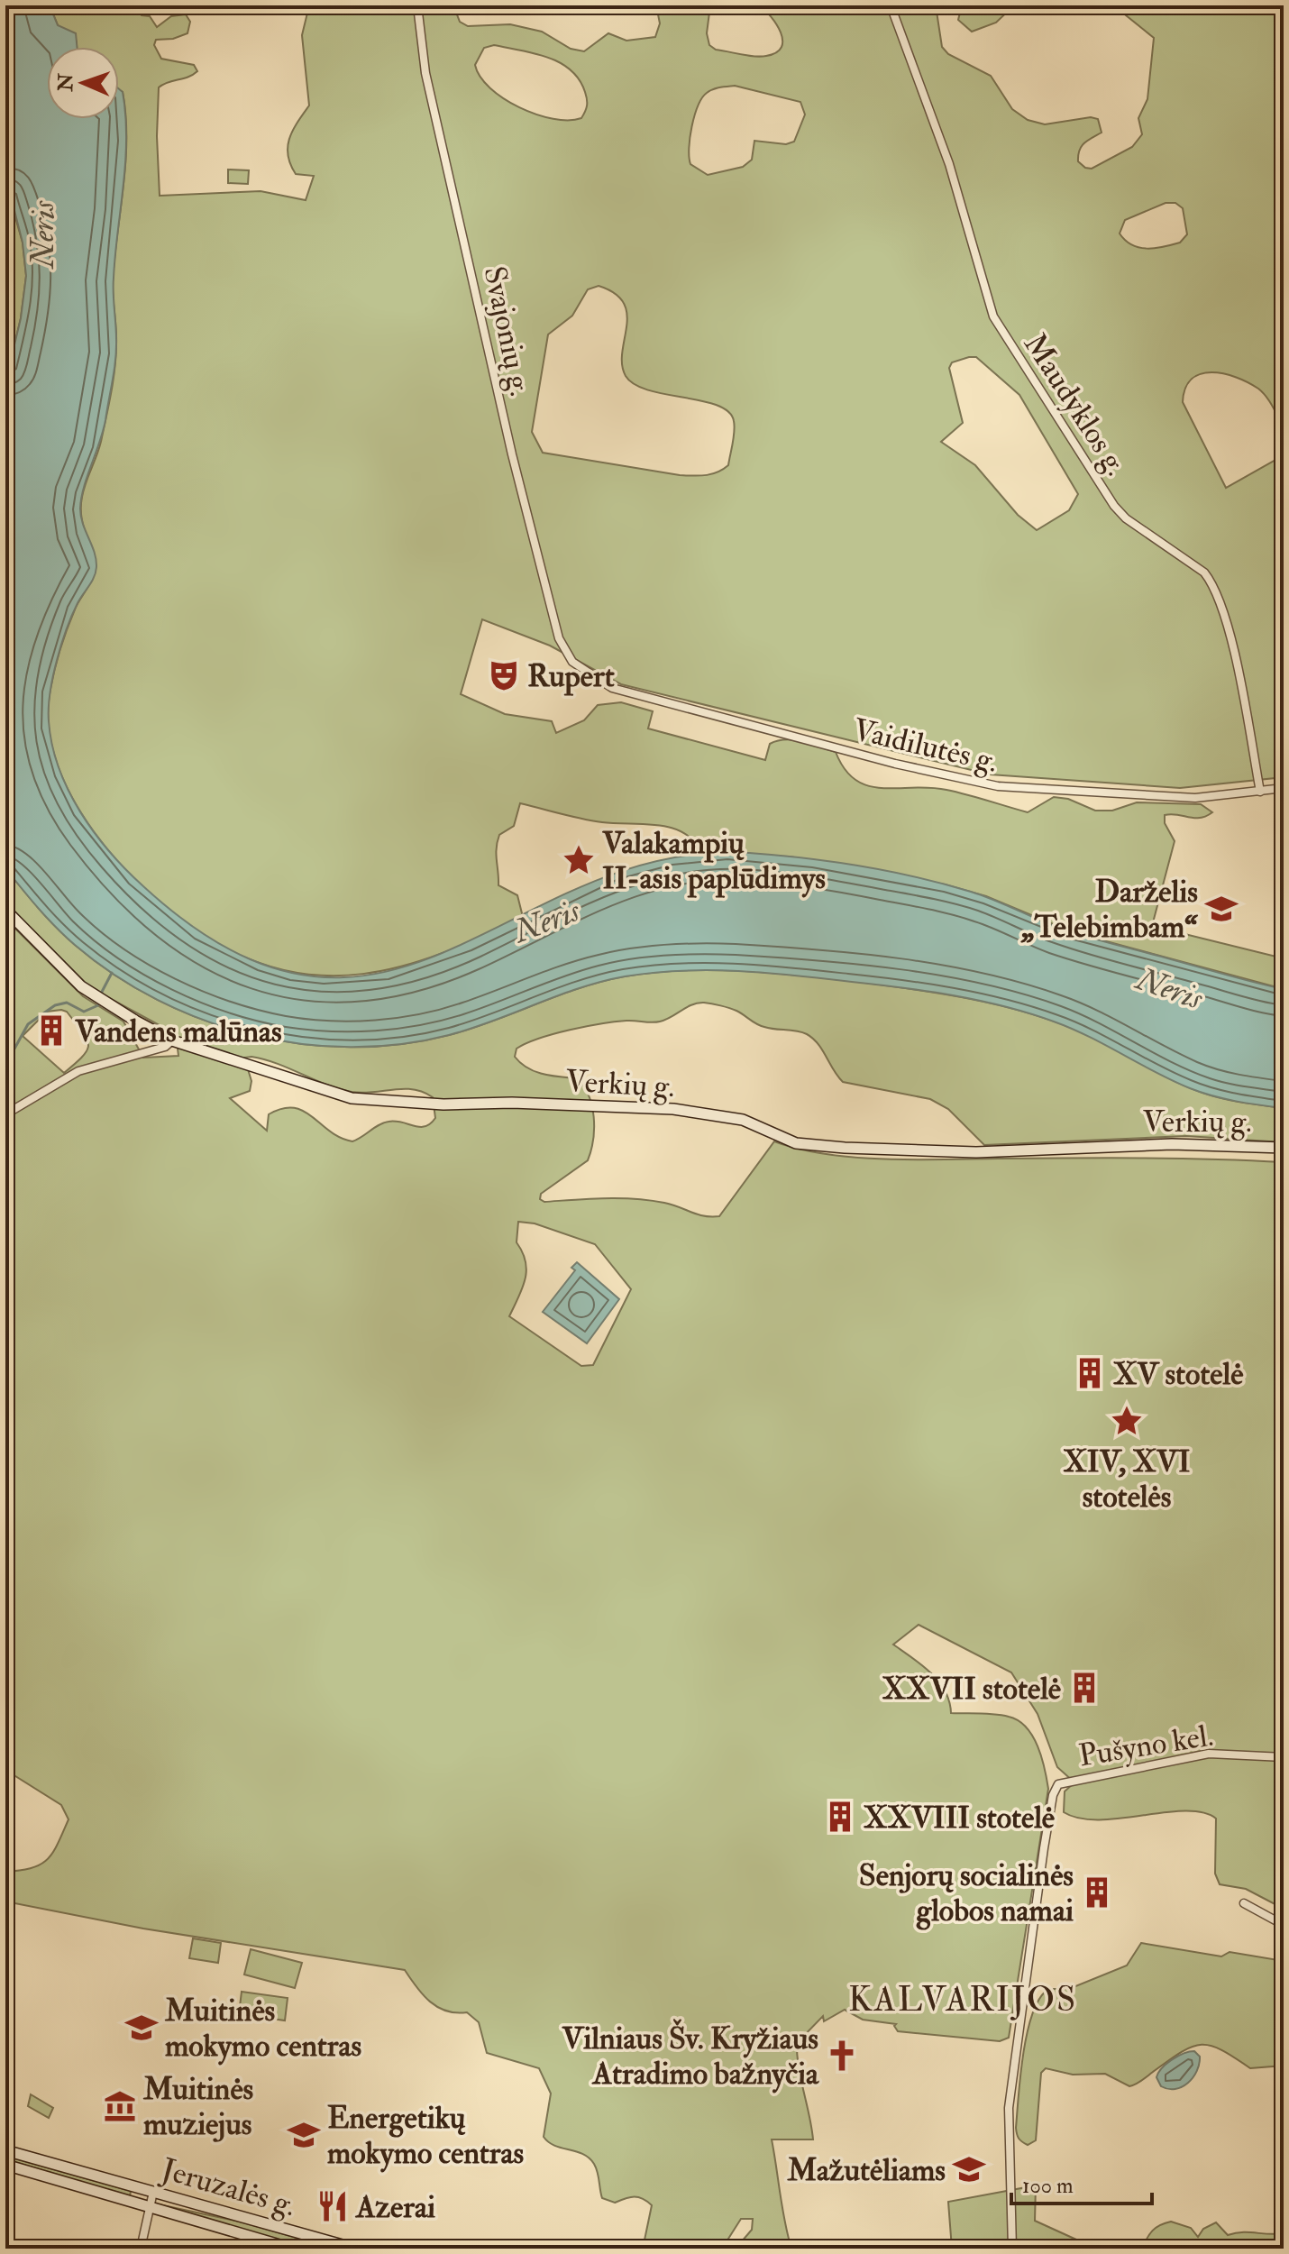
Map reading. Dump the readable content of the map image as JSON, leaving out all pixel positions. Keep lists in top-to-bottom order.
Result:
{
  "streets": {
    "main road": ["Verkių g.", "Jeruzalės g."],
    "street": [
      "Svajonių g.",
      "Maudyklos g.",
      "Vaidilutės g.",
      "Pušyno kel."
    ]
  },
  "crossings": [
    ["Svajonių g.", "Vaidilutės g."],
    ["Maudyklos g.", "Vaidilutės g."]
  ],
  "districts": ["KALVARIJOS"],
  "water": ["Neris"],
  "places": {
    "theatre": ["Rupert"],
    "place": ["Valakampių II-asis paplūdimys", "XIV, XVI stotelės"],
    "school or university": [
      "Darželis „Telebimbam“",
      "Muitinės mokymo centras",
      "Energetikų mokymo centras",
      "Mažutėliams"
    ],
    "building": [
      "Vandens malūnas",
      "XV stotelė",
      "XXVII stotelė",
      "XXVIII stotelė",
      "Senjorų socialinės globos namai"
    ],
    "church": ["Vilniaus Šv. Kryžiaus Atradimo bažnyčia"],
    "museum": ["Muitinės muziejus"],
    "restaurant": ["Azerai"]
  },
  "scale_bar": "100 m",
  "north": "left"
}
